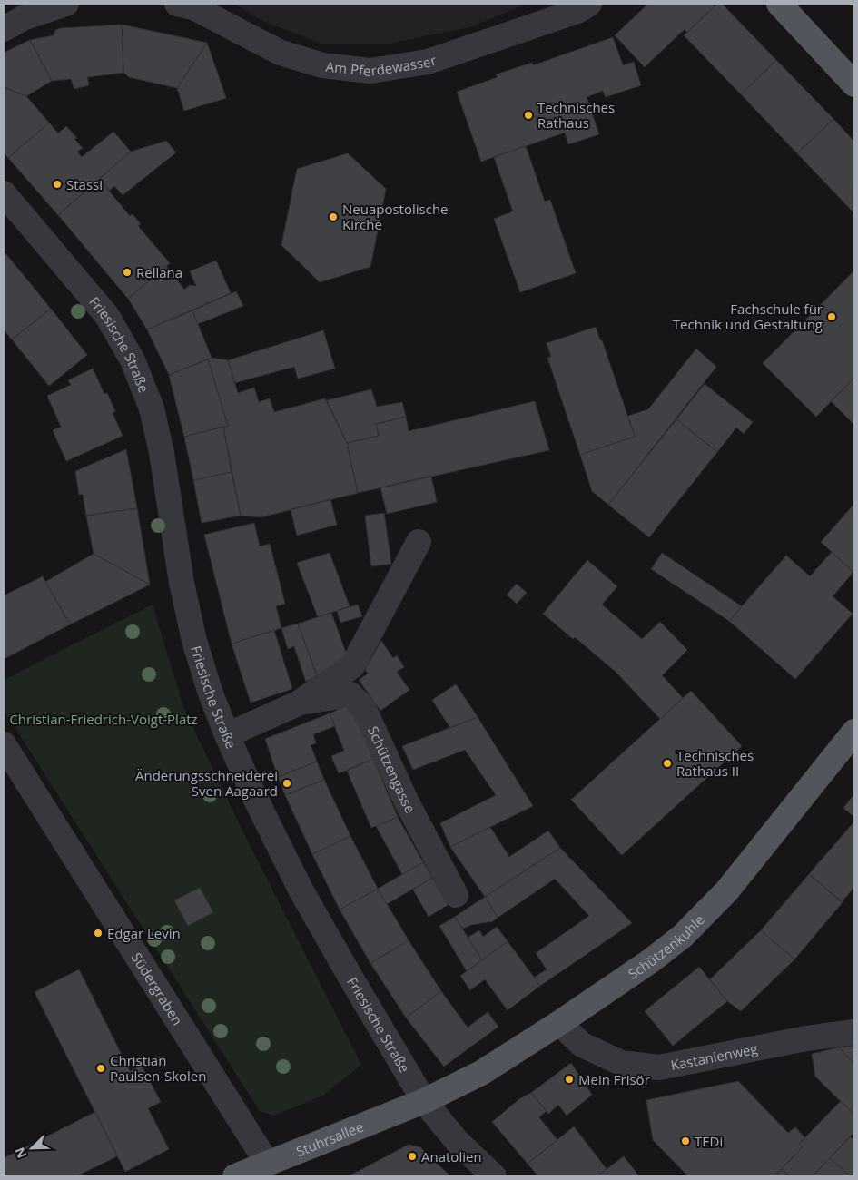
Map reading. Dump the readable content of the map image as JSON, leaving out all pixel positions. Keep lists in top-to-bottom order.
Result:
{
  "streets": {
    "main road": ["Schützenkuhle", "Stuhrsallee"],
    "street": [
      "Am Pferdewasser",
      "Friesische Straße",
      "Schützengasse",
      "Südergraben",
      "Kastanienweg"
    ]
  },
  "crossings": [
    ["Friesische Straße", "Schützengasse"],
    ["Friesische Straße", "Schützenkuhle"],
    ["Friesische Straße", "Stuhrsallee"],
    ["Schützenkuhle", "Kastanienweg"],
    ["Schützenkuhle", "Stuhrsallee"],
    ["Südergraben", "Stuhrsallee"]
  ],
  "parks": ["Christian-Friedrich-Voigt-Platz"],
  "places": [
    "Technisches Rathaus",
    "Stassi",
    "Neuapostolische Kirche",
    "Rellana",
    "Fachschule für Technik und Gestaltung",
    "Technisches Rathaus II",
    "Änderungsschneiderei Sven Aagaard",
    "Edgar Levin",
    "Christian Paulsen-Skolen",
    "Mein Frisör",
    "TEDi",
    "Anatolien"
  ],
  "north": "bottom left"
}
